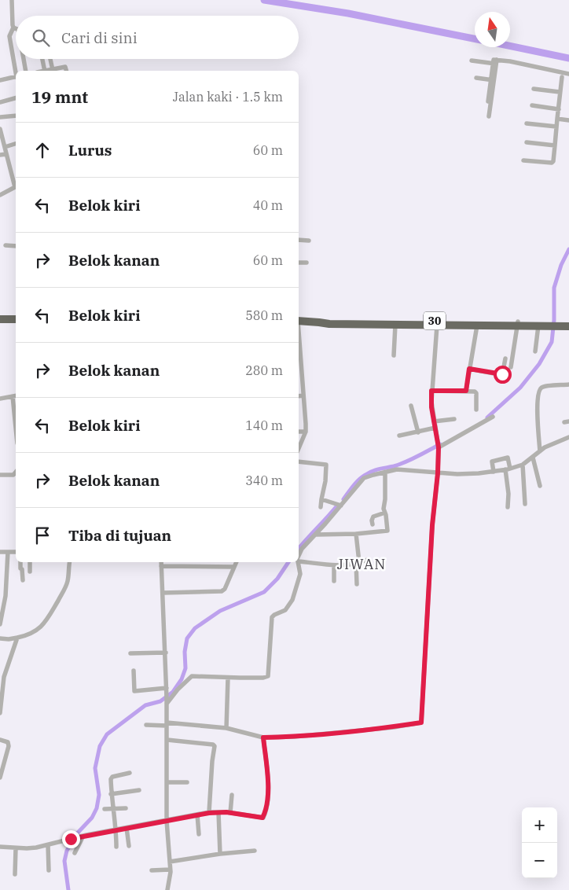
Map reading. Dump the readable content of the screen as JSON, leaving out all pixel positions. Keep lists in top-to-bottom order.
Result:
{
  "streets": {
    "highway": ["30"]
  },
  "districts": ["JIWAN"],
  "north": "top",
  "page": {
    "search": "Cari di sini",
    "heading": ["19 mnt", "Jalan kaki · 1.5 km"],
    "list": [
      ["Lurus", "60 m"],
      ["Belok kiri", "40 m"],
      ["Belok kanan", "60 m"],
      ["Belok kiri", "580 m"],
      ["Belok kanan", "280 m"],
      ["Belok kiri", "140 m"],
      ["Belok kanan", "340 m"],
      "Tiba di tujuan"
    ],
    "map_buttons": ["+", "−"]
  }
}
